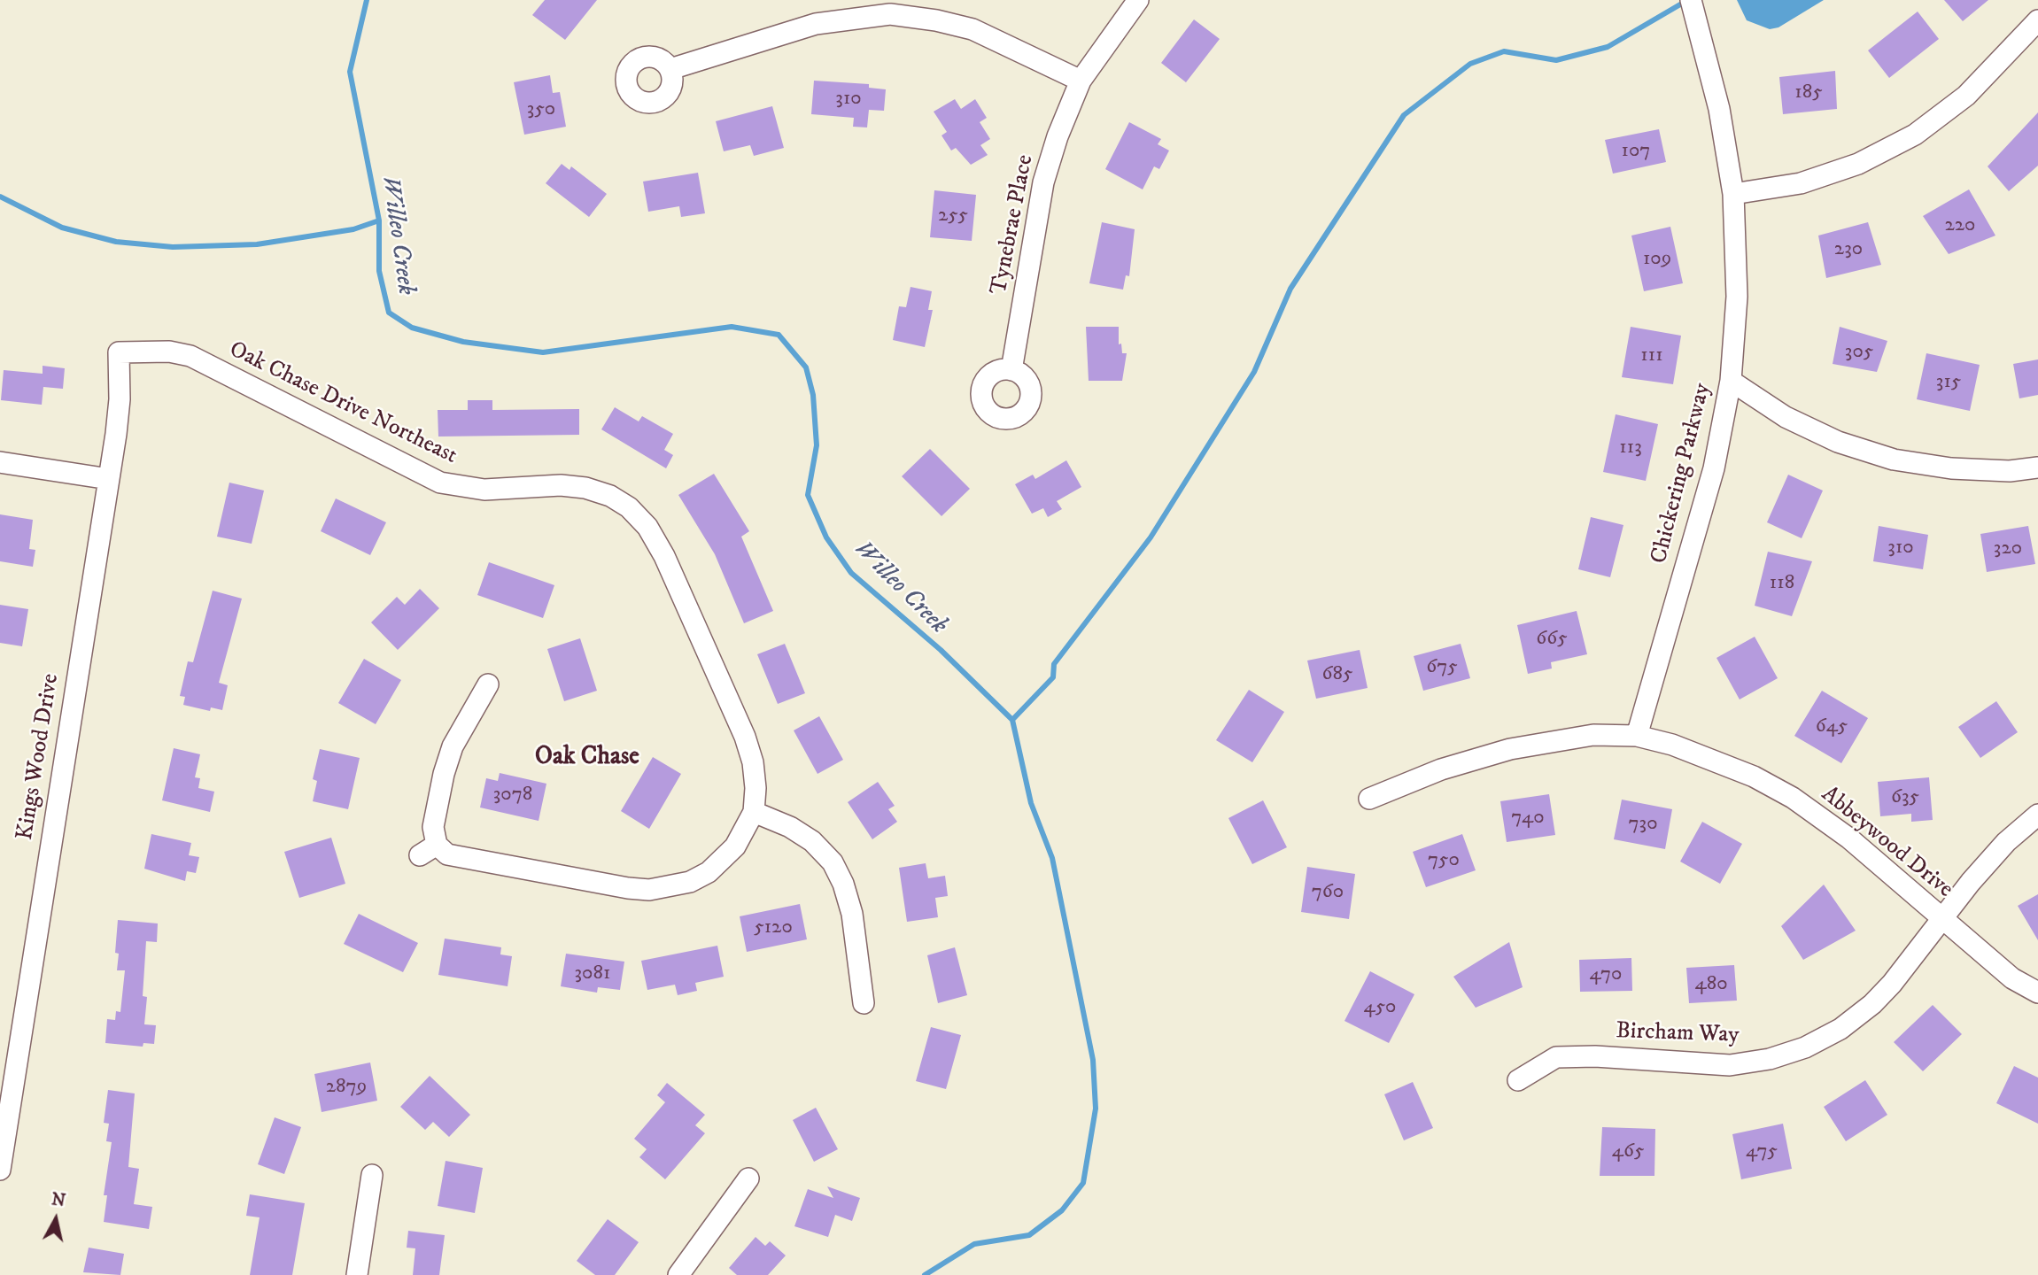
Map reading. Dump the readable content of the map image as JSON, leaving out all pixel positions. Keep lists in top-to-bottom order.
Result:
{
  "streets": {
    "street": [
      "Tynebrae Place",
      "Oak Chase Drive Northeast",
      "Chickering Parkway",
      "Kings Wood Drive",
      "Abbeywood Drive",
      "Bircham Way"
    ]
  },
  "crossings": [
    ["Oak Chase Drive Northeast", "Kings Wood Drive"],
    ["Chickering Parkway", "Abbeywood Drive"],
    ["Abbeywood Drive", "Bircham Way"]
  ],
  "districts": ["Oak Chase"],
  "water": ["Willeo Creek"],
  "house_numbers": [
    "185",
    "310",
    "350",
    "107",
    "255",
    "220",
    "230",
    "109",
    "305",
    "111",
    "315",
    "113",
    "310",
    "320",
    "118",
    "665",
    "675",
    "685",
    "645",
    "3078",
    "635",
    "740",
    "730",
    "750",
    "760",
    "5120",
    "3081",
    "470",
    "480",
    "450",
    "2879",
    "465",
    "475"
  ],
  "north": "top"
}
